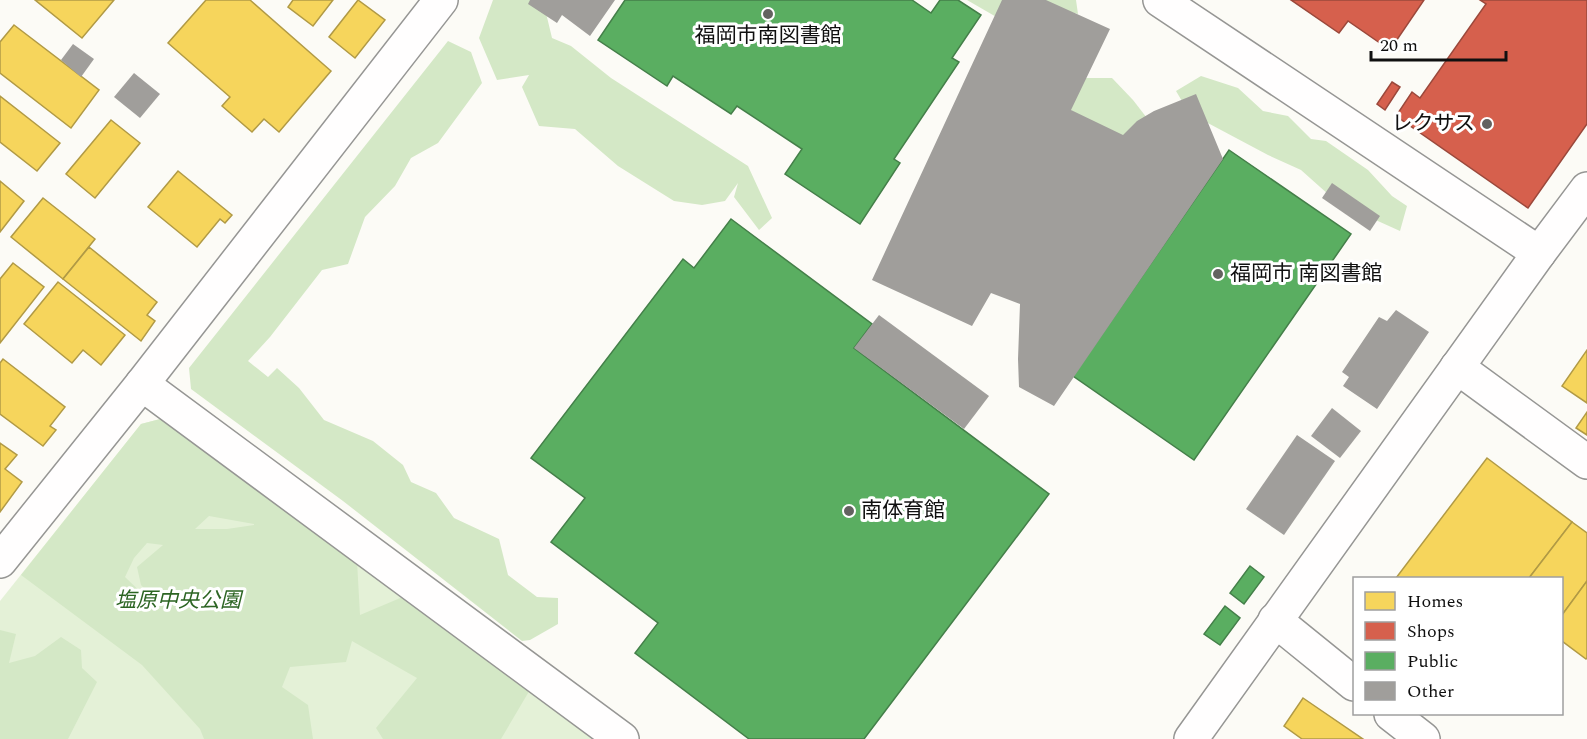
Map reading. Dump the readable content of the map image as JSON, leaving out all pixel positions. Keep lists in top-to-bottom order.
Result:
{
  "parks": ["塩原中央公園"],
  "places": [
    "福岡市南図書館",
    "レクサス",
    "福岡市 南図書館",
    "南体育館"
  ],
  "legend": [
    "Homes",
    "Shops",
    "Public",
    "Other"
  ],
  "scale_bar": "20 m"
}
